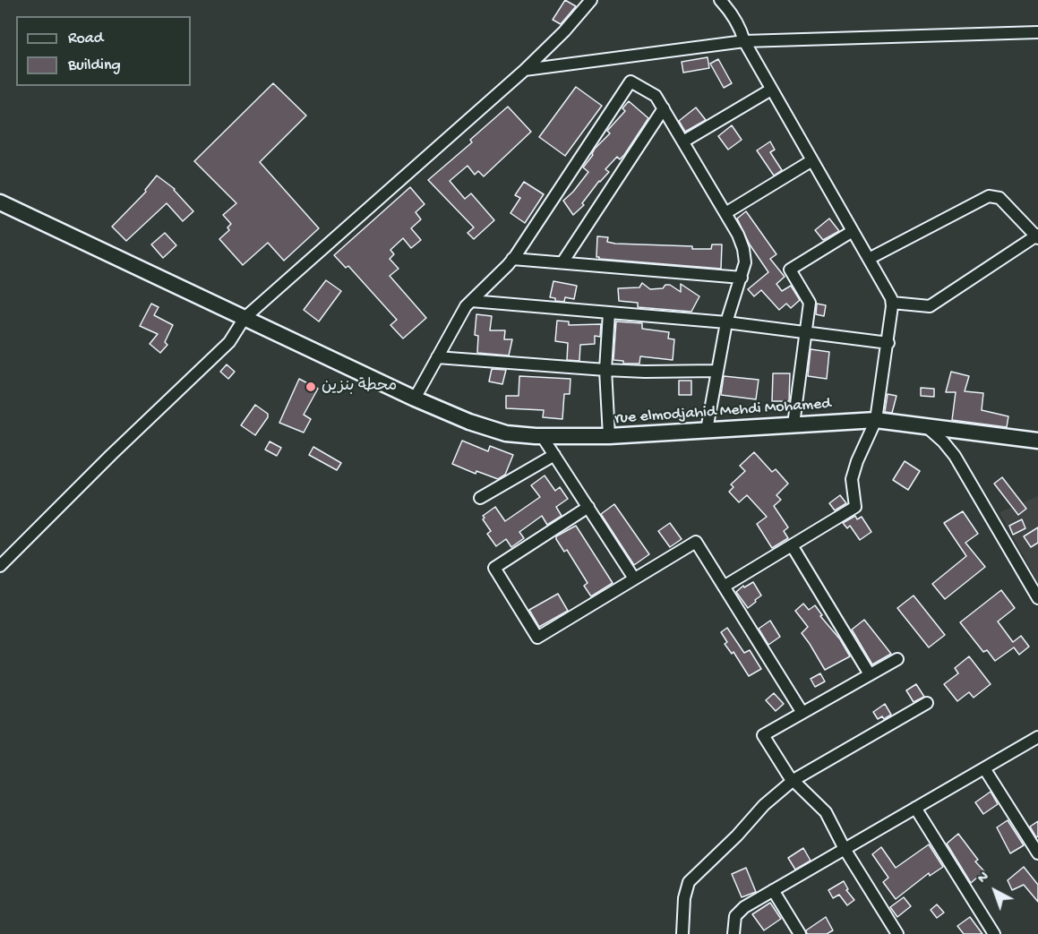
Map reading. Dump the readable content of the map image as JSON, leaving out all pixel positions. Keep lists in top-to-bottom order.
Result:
{
  "streets": {
    "main road": ["rue elmodjahid Mehdi Mohamed"]
  },
  "places": ["محطة بنزين"],
  "legend": ["Road", "Building"],
  "north": "top left"
}
